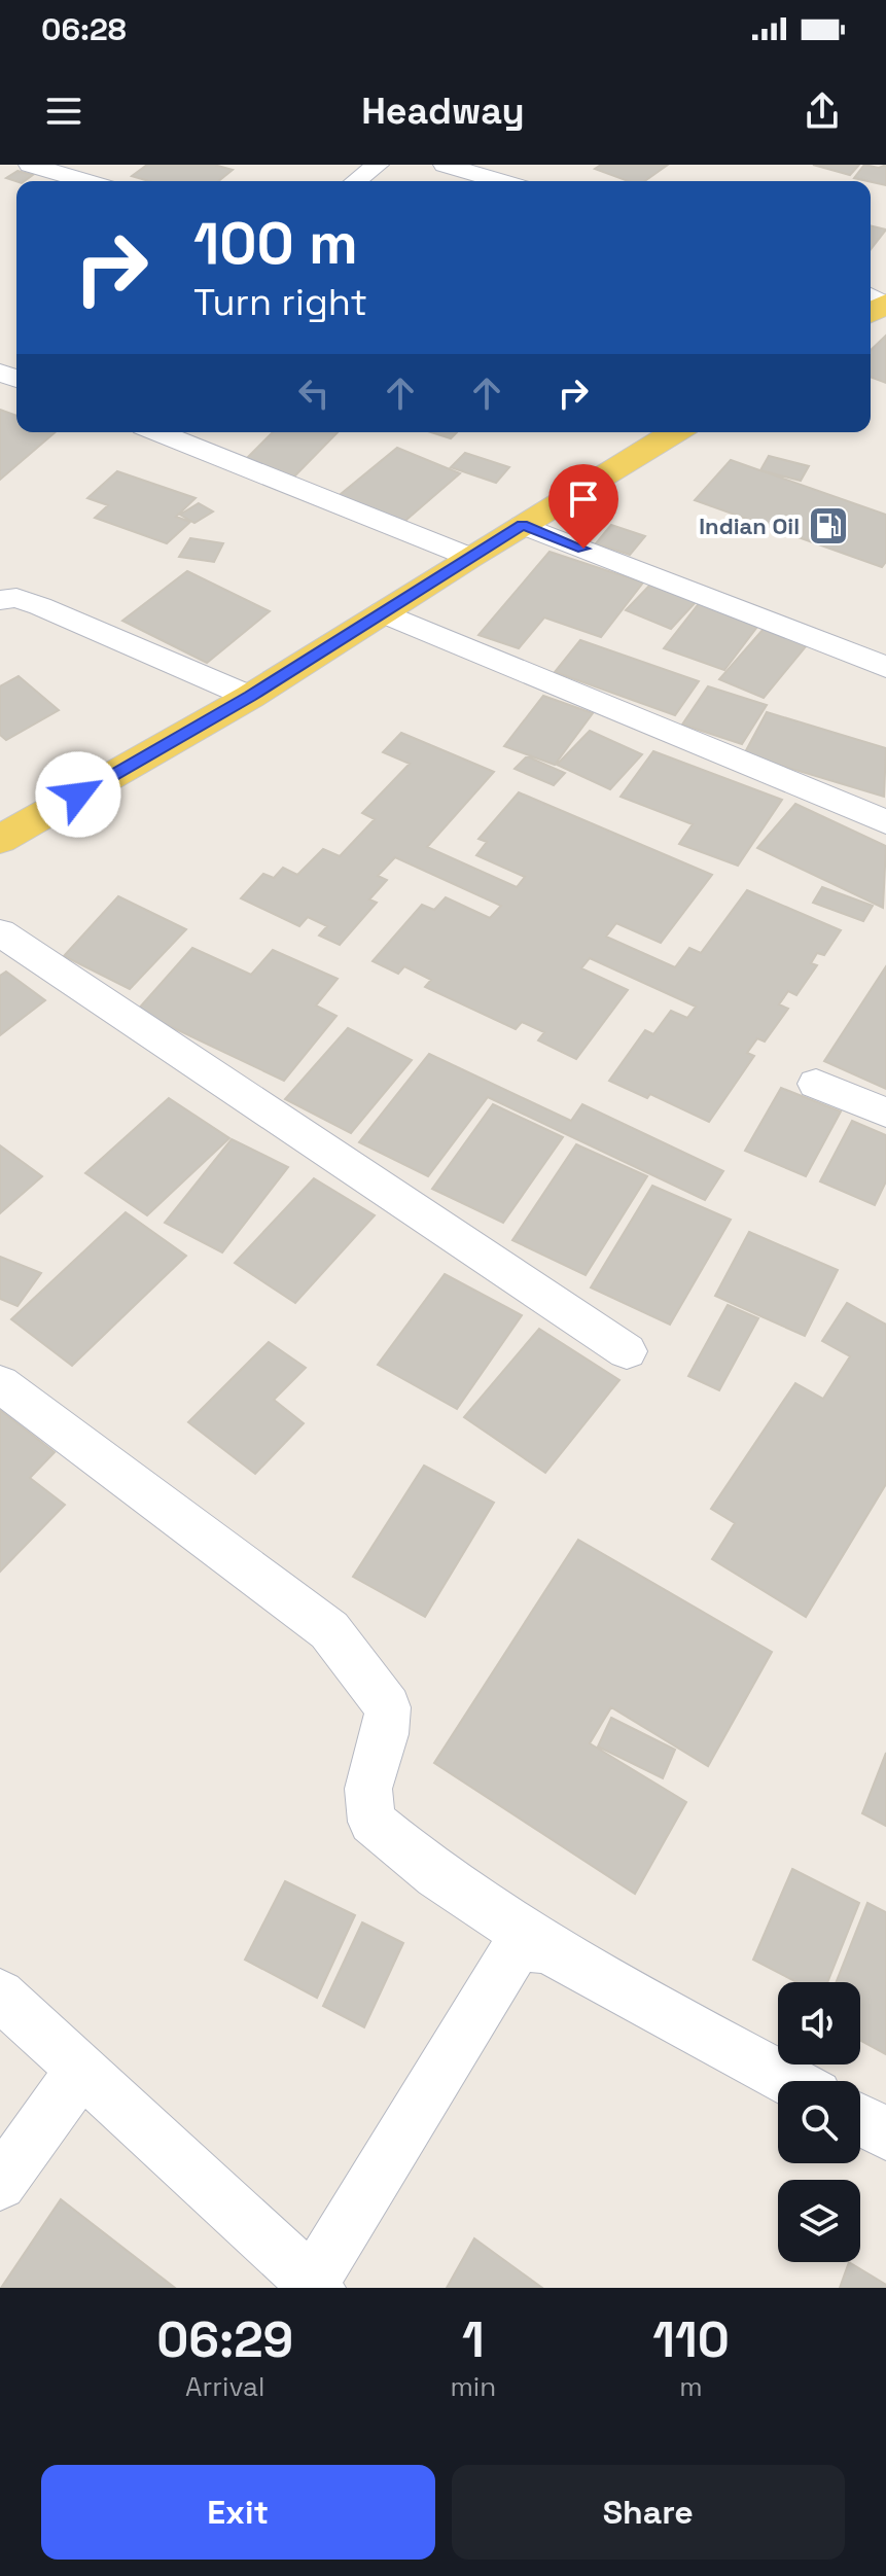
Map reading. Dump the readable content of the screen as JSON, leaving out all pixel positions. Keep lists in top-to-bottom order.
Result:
{
  "places": {
    "fuel station": ["Indian Oil"]
  },
  "page": {
    "status": "06:28",
    "header": "Headway",
    "turn": ["100 m", "Turn right"],
    "eta": [
      "06:29",
      "Arrival",
      "1",
      "min",
      "110",
      "m"
    ],
    "buttons": ["Exit", "Share"]
  }
}
